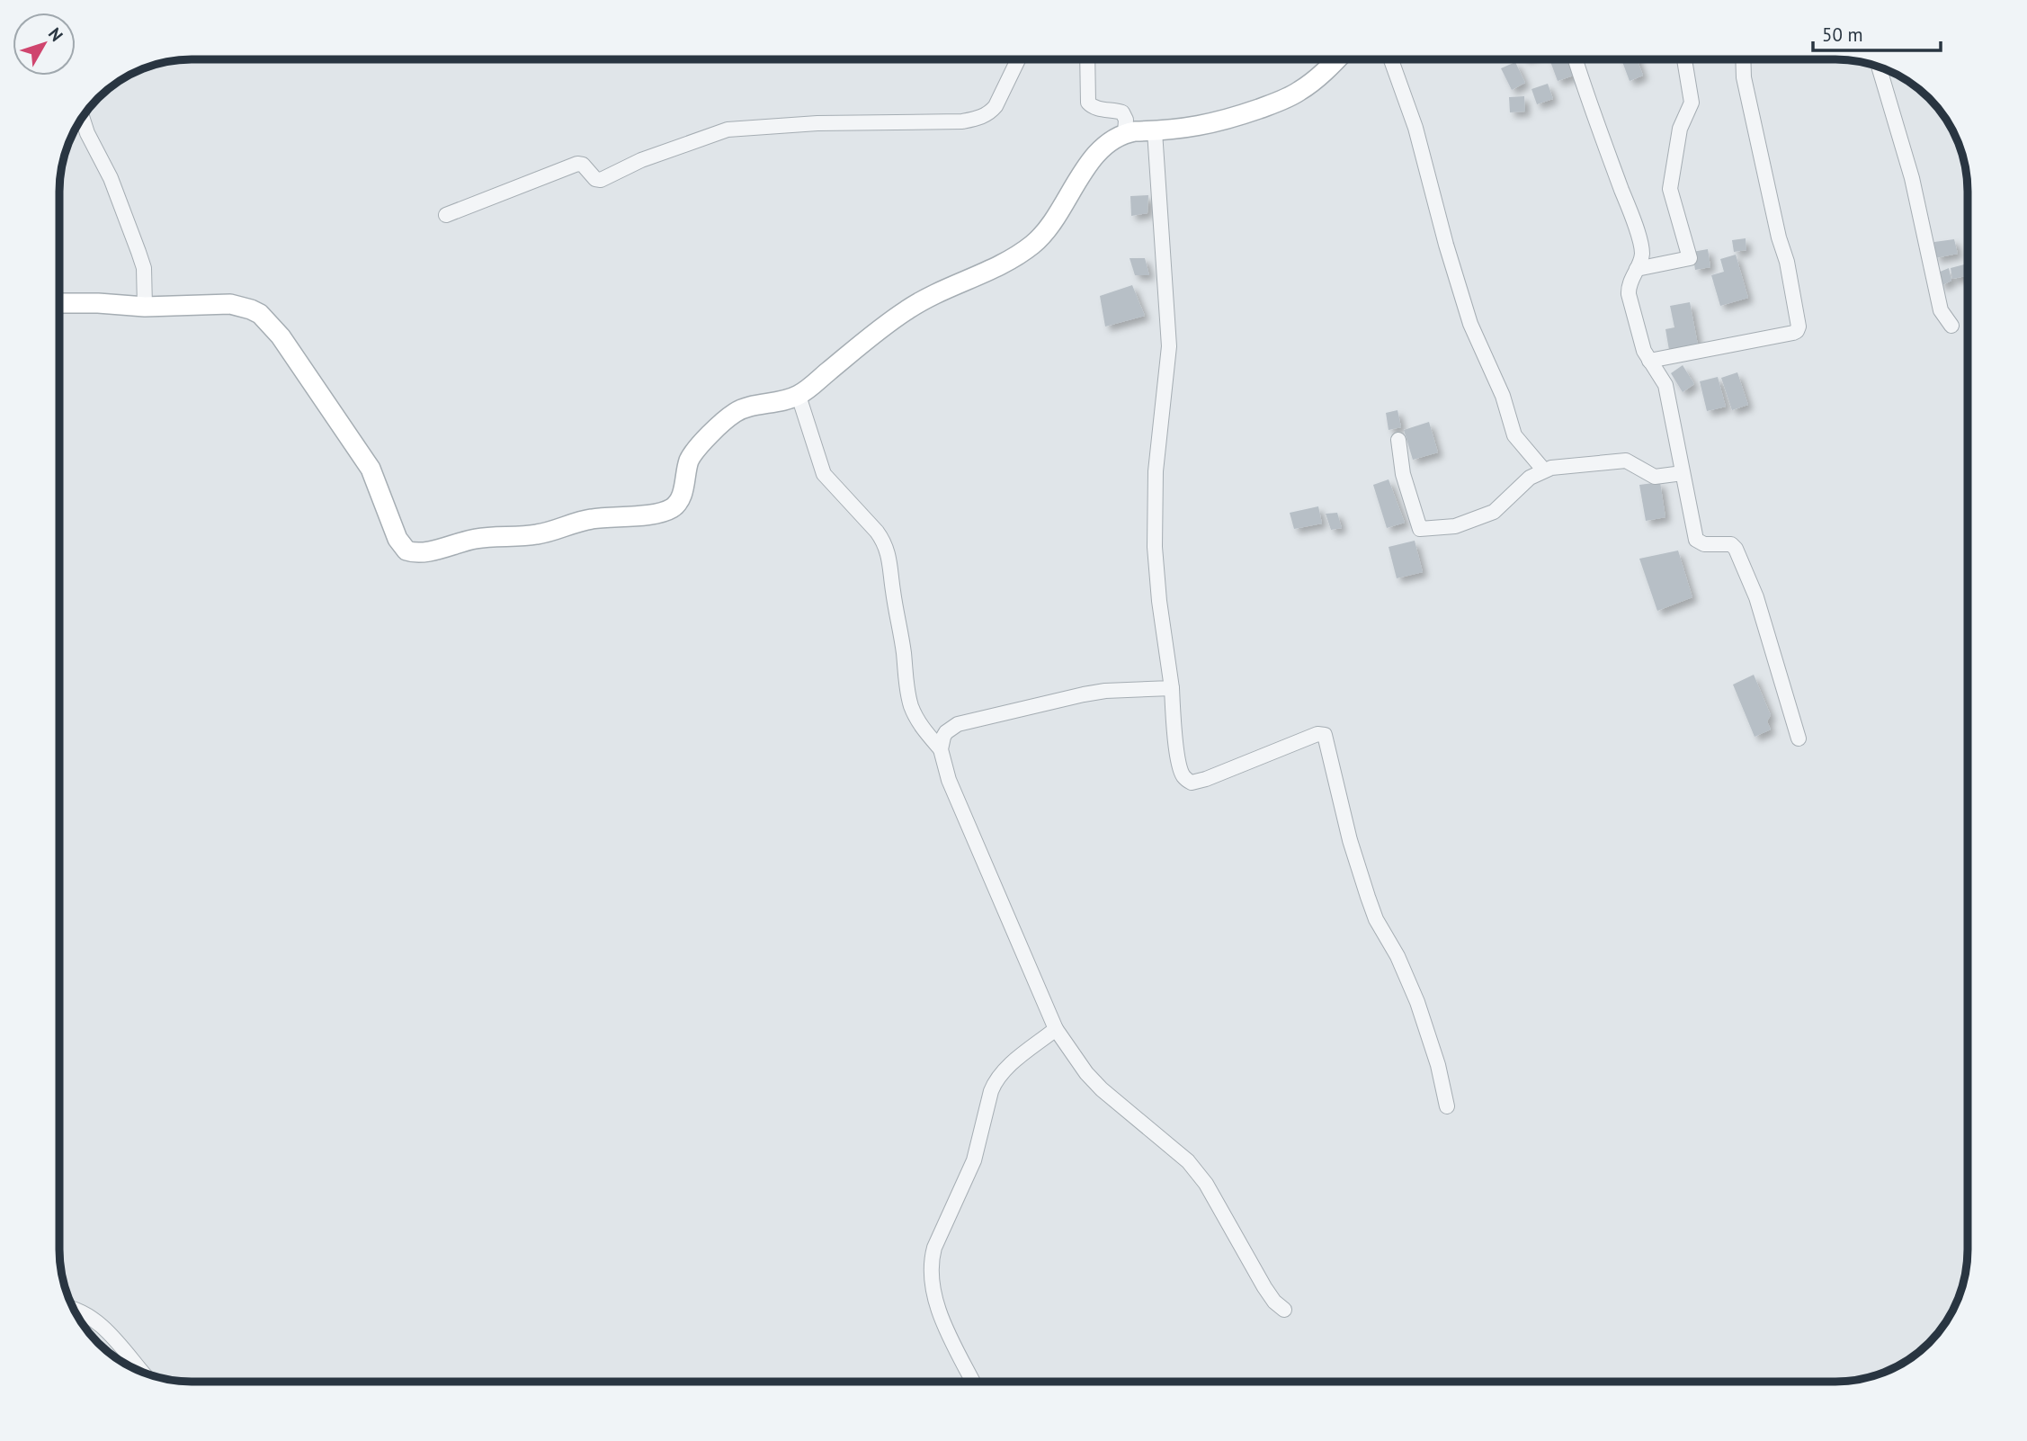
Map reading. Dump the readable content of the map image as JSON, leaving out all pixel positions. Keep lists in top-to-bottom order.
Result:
{
  "scale_bar": "50 m",
  "north": "top right"
}
